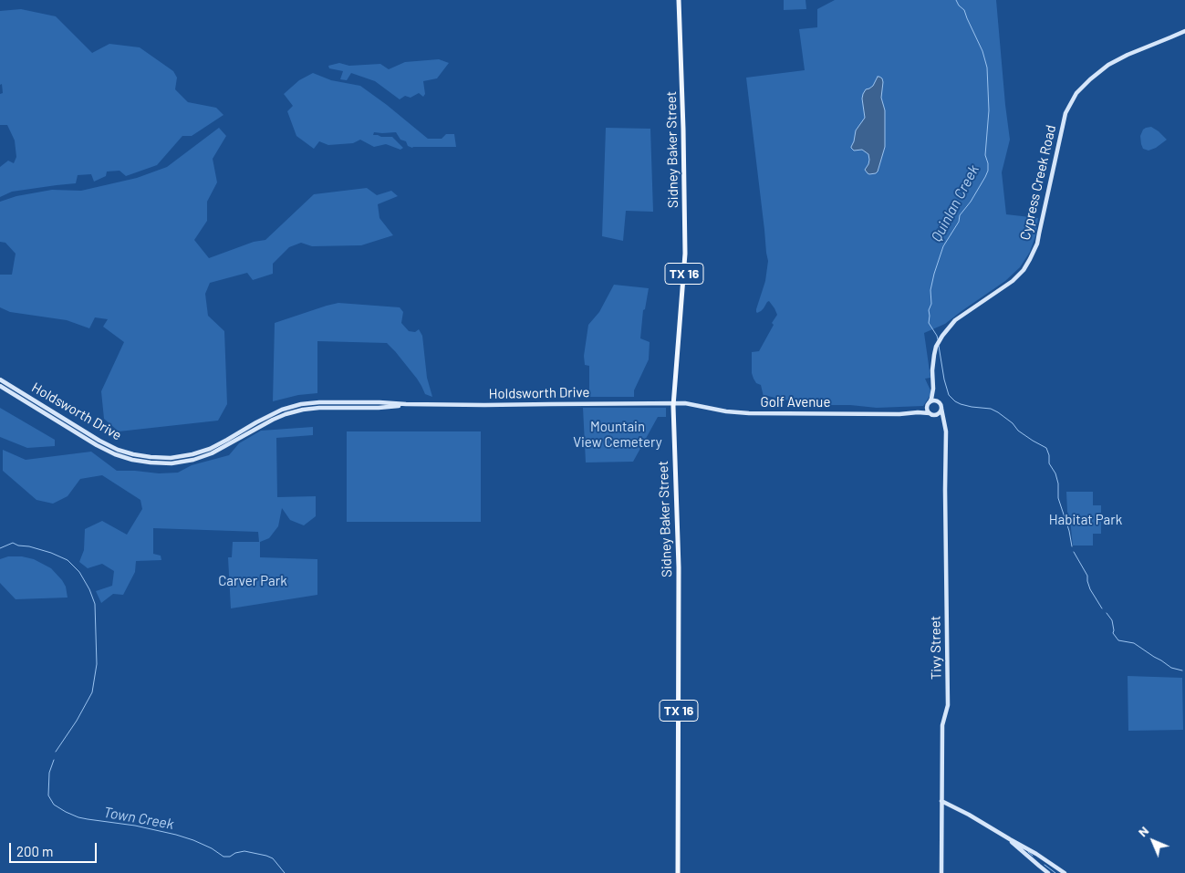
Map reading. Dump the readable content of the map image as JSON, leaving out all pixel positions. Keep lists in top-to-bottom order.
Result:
{
  "streets": {
    "main road": [
      "Sidney Baker Street",
      "Cypress Creek Road",
      "TX 16",
      "Holdsworth Drive",
      "Golf Avenue",
      "Tivy Street"
    ]
  },
  "crossings": [
    ["Sidney Baker Street", "Holdsworth Drive"],
    ["Sidney Baker Street", "Golf Avenue"],
    ["Cypress Creek Road", "Golf Avenue"],
    ["Cypress Creek Road", "Tivy Street"],
    ["Holdsworth Drive", "Golf Avenue"],
    ["Golf Avenue", "Tivy Street"]
  ],
  "water": ["Quinlan Creek", "Town Creek"],
  "parks": ["Mountain View Cemetery", "Habitat Park", "Carver Park"],
  "scale_bar": "200 m",
  "north": "top left"
}
